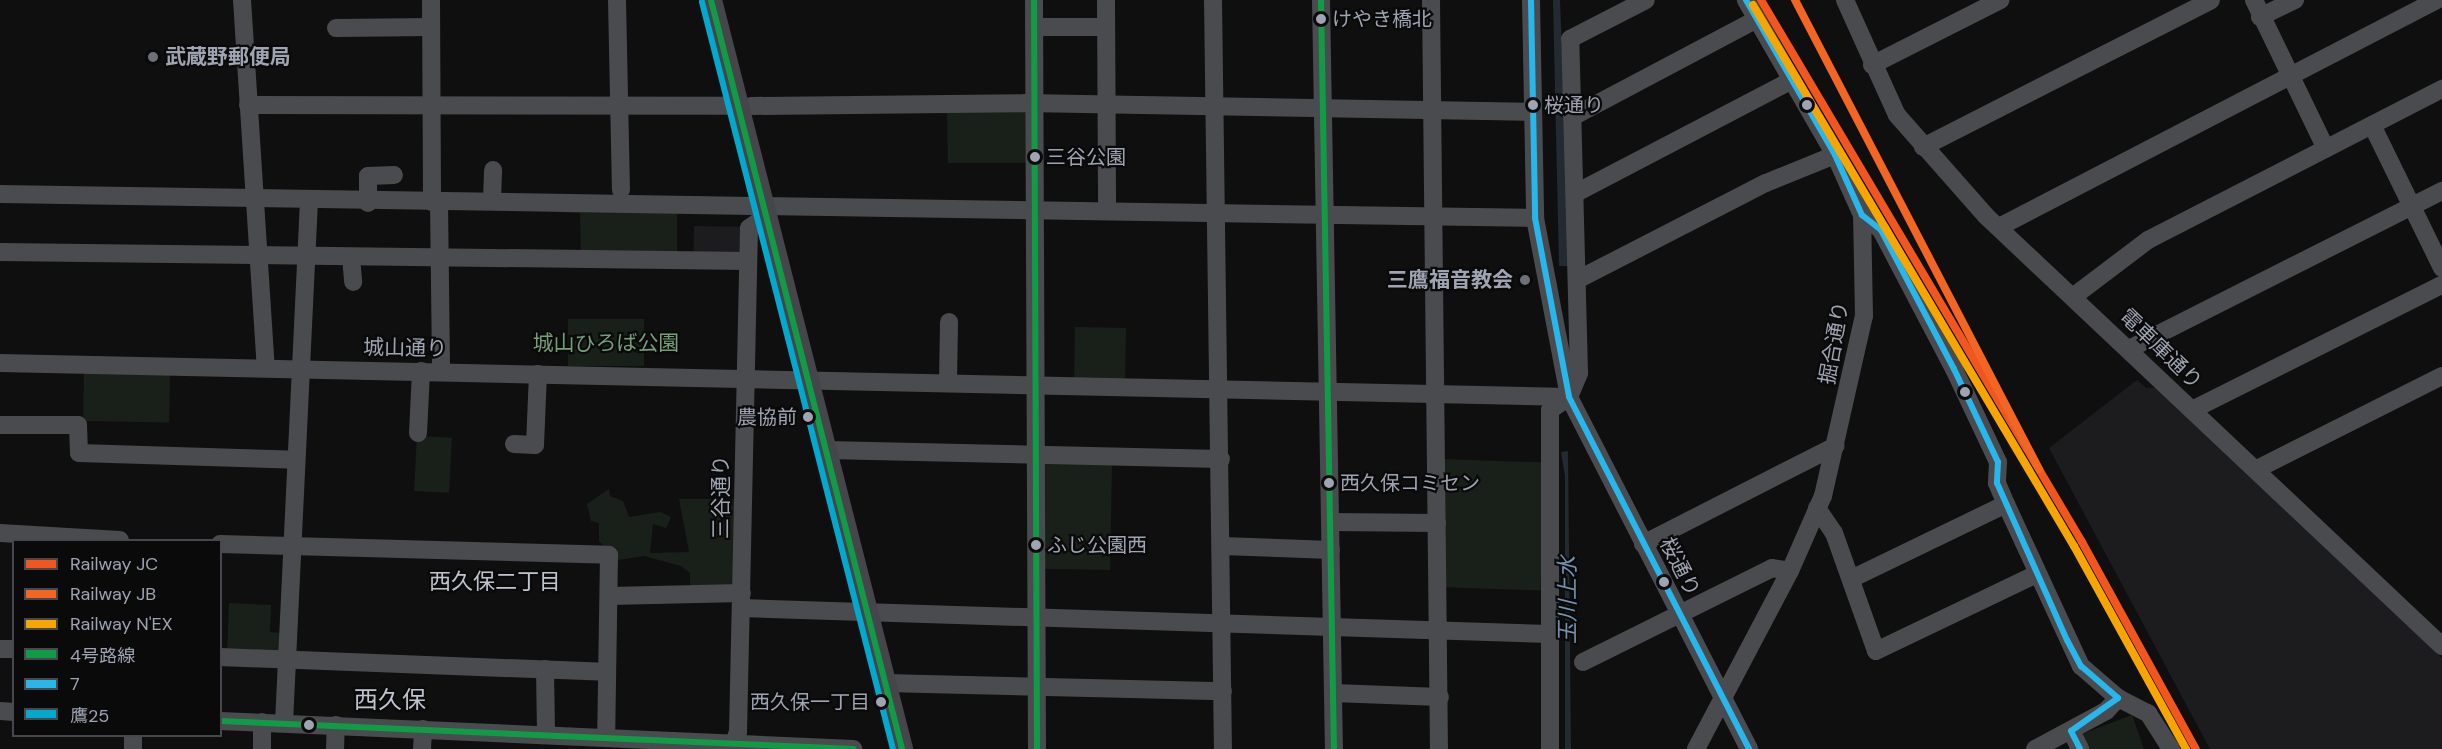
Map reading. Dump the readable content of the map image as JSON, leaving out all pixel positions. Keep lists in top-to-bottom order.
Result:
{
  "streets": {
    "street": [
      "掘合通り",
      "城山通り",
      "電車庫通り",
      "三谷通り",
      "桜通り"
    ]
  },
  "crossings": [
    ["掘合通り", "桜通り"],
    ["城山通り", "三谷通り"],
    ["城山通り", "桜通り"]
  ],
  "districts": ["西久保二丁目", "西久保"],
  "water": ["玉川上水"],
  "parks": ["城山ひろば公園"],
  "places": [
    "けやき橋北",
    "武蔵野郵便局",
    "桜通り",
    "三谷公園",
    "三鷹福音教会",
    "農協前",
    "西久保コミセン",
    "ふじ公園西",
    "西久保一丁目"
  ],
  "lines": [
    "rail line JC",
    "rail line JB",
    "transit line 4号路線",
    "transit line 7",
    "transit line 鷹25",
    "rail line N'EX"
  ],
  "legend": [
    "Railway JC",
    "Railway JB",
    "Railway N'EX",
    "4号路線",
    "7",
    "鷹25"
  ]
}
